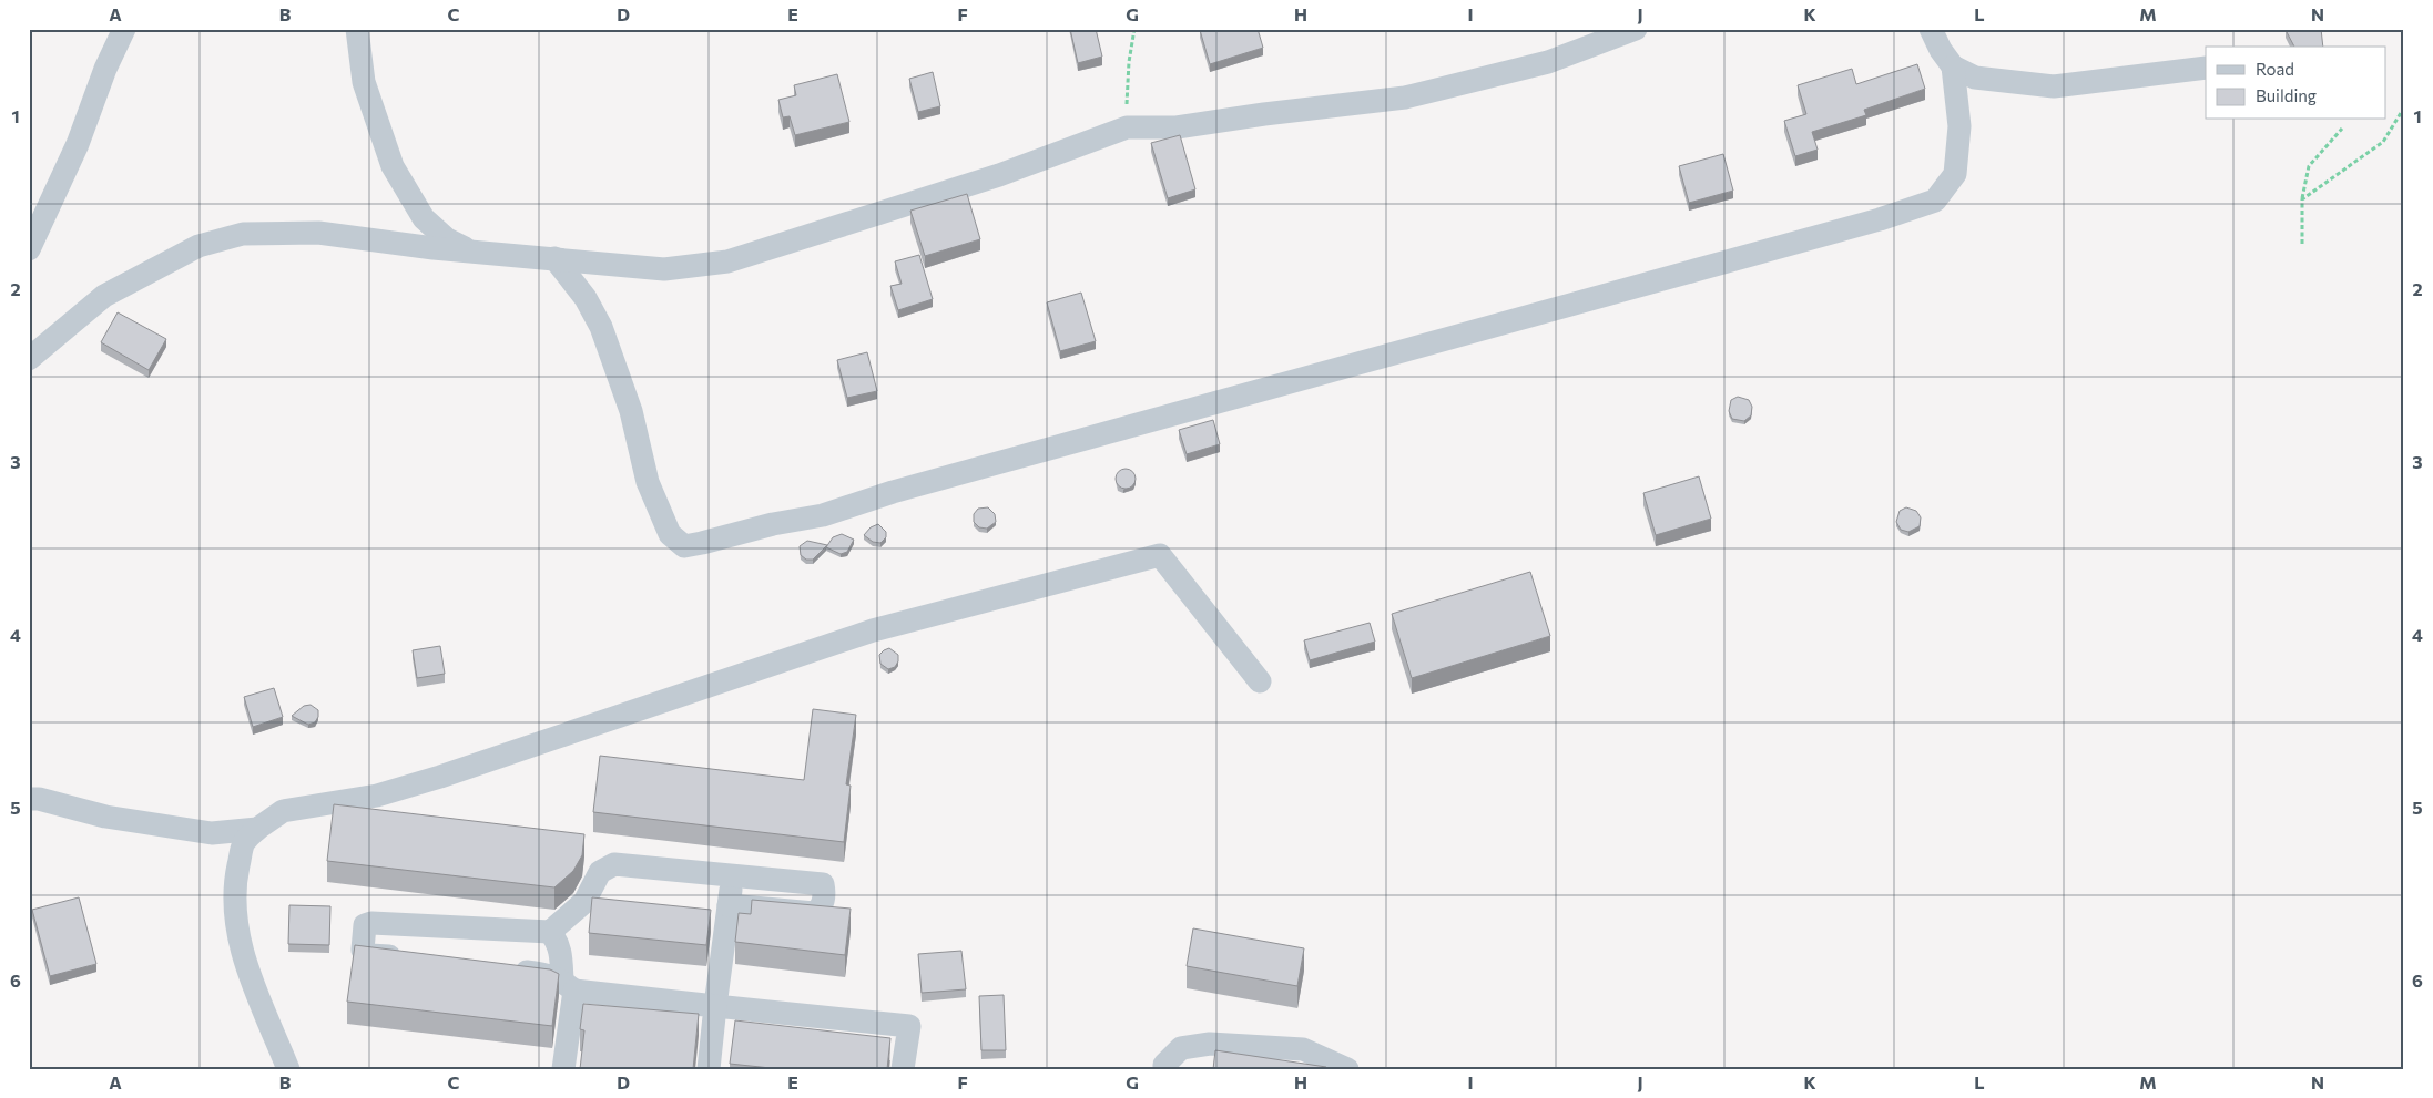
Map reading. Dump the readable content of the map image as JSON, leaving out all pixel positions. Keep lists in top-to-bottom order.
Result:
{
  "legend": ["Road", "Building"],
  "grid": {
    "columns": [
      "A",
      "B",
      "C",
      "D",
      "E",
      "F",
      "G",
      "H",
      "I",
      "J",
      "K",
      "L",
      "M",
      "N"
    ],
    "rows": [
      "1",
      "2",
      "3",
      "4",
      "5",
      "6"
    ]
  }
}
